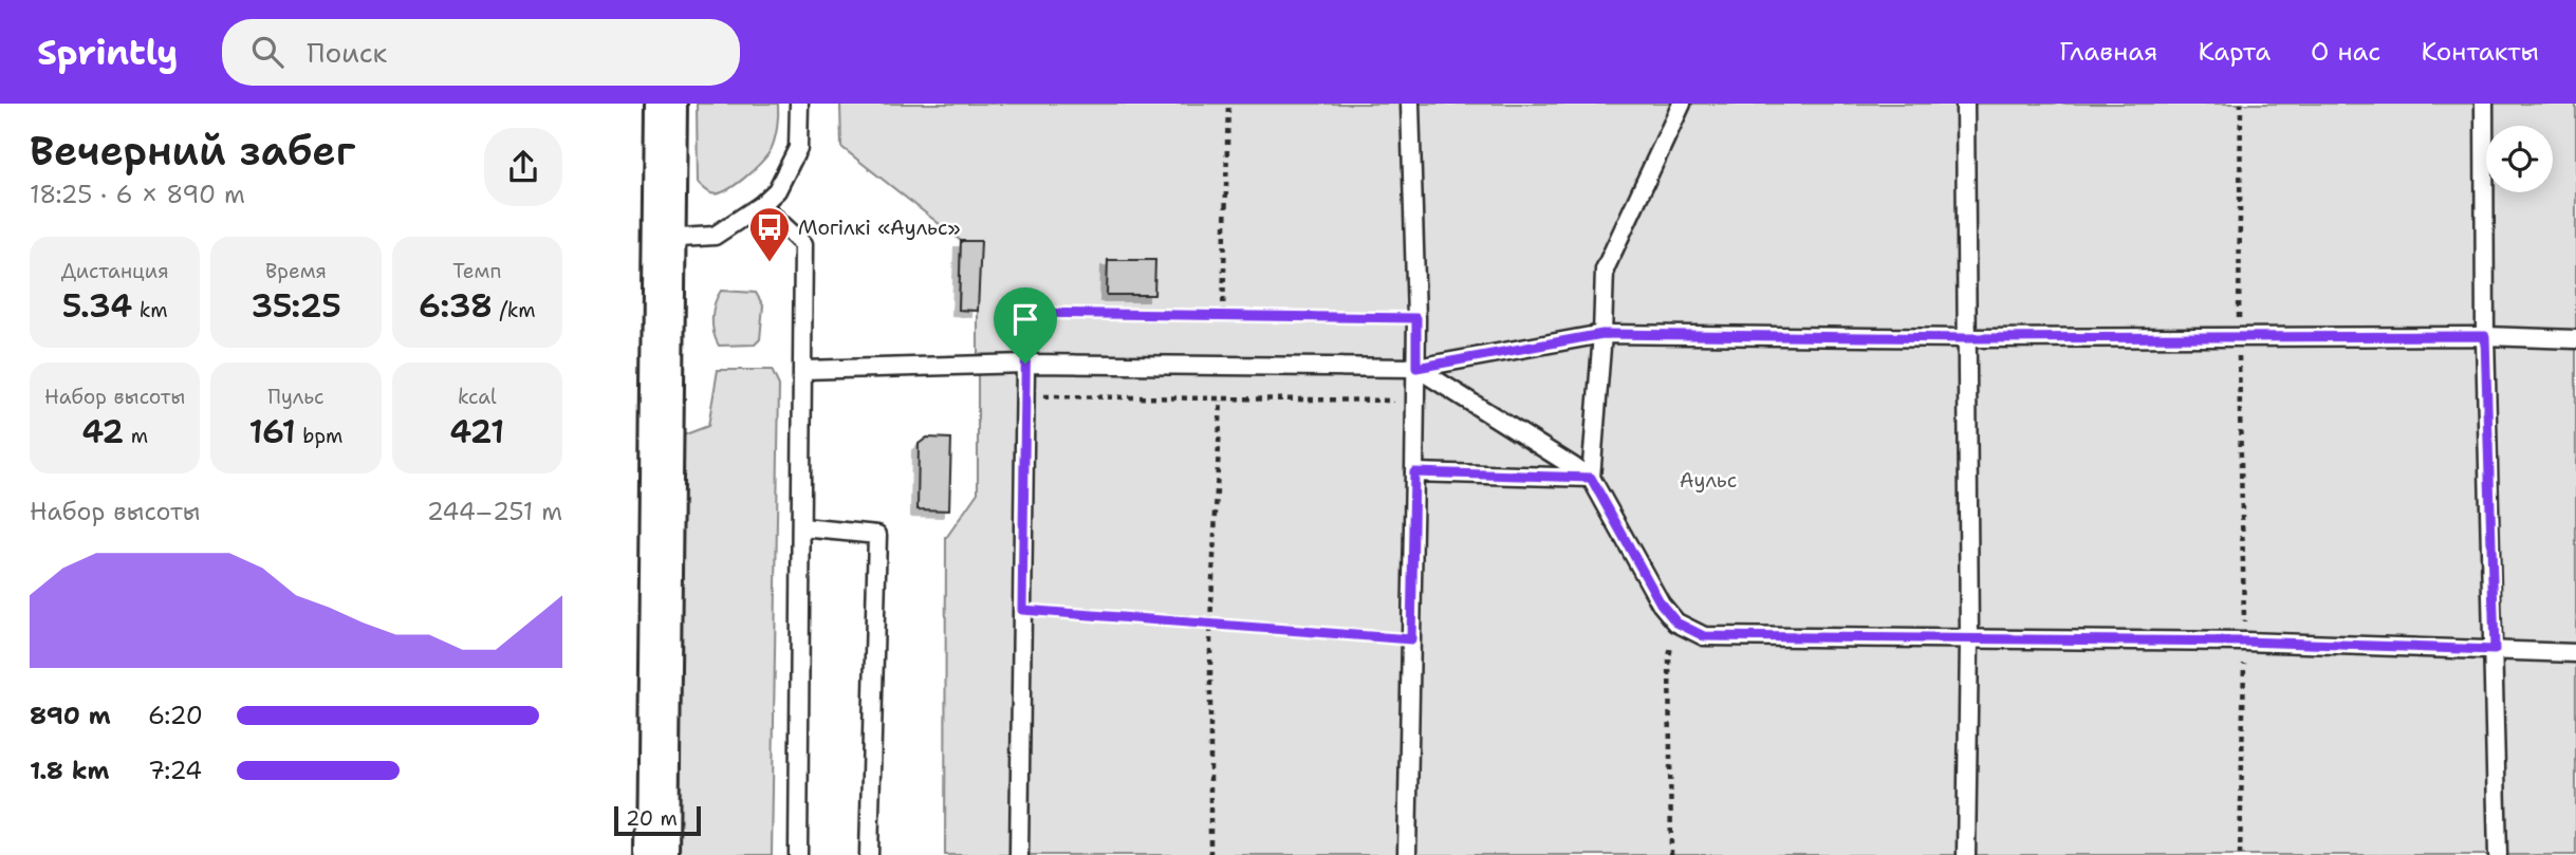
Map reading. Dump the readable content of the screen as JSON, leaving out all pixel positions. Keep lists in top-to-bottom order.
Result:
{
  "parks": ["Аульс"],
  "places": {
    "bus stop": ["Могілкі «Аульс»"]
  },
  "scale_bar": "20 m",
  "page": {
    "header": "Sprintly",
    "search": "Поиск",
    "nav": [
      "Главная",
      "Карта",
      "О нас",
      "Контакты"
    ],
    "heading": ["Вечерний забег", "18:25 · 6 × 890 m"],
    "stats": [
      ["Дистанция", "5.34 km"],
      ["Время", "35:25"],
      ["Темп", "6:38 /km"],
      ["Набор высоты", "42 m"],
      ["Пульс", "161 bpm"],
      ["kcal", "421"]
    ],
    "chart": ["Набор высоты", "244–251 m"],
    "list": [
      {
        "name": "890 m",
        "note": "6:20"
      },
      {
        "name": "1.8 km",
        "note": "7:24"
      }
    ],
    "scale": "20 m"
  }
}
